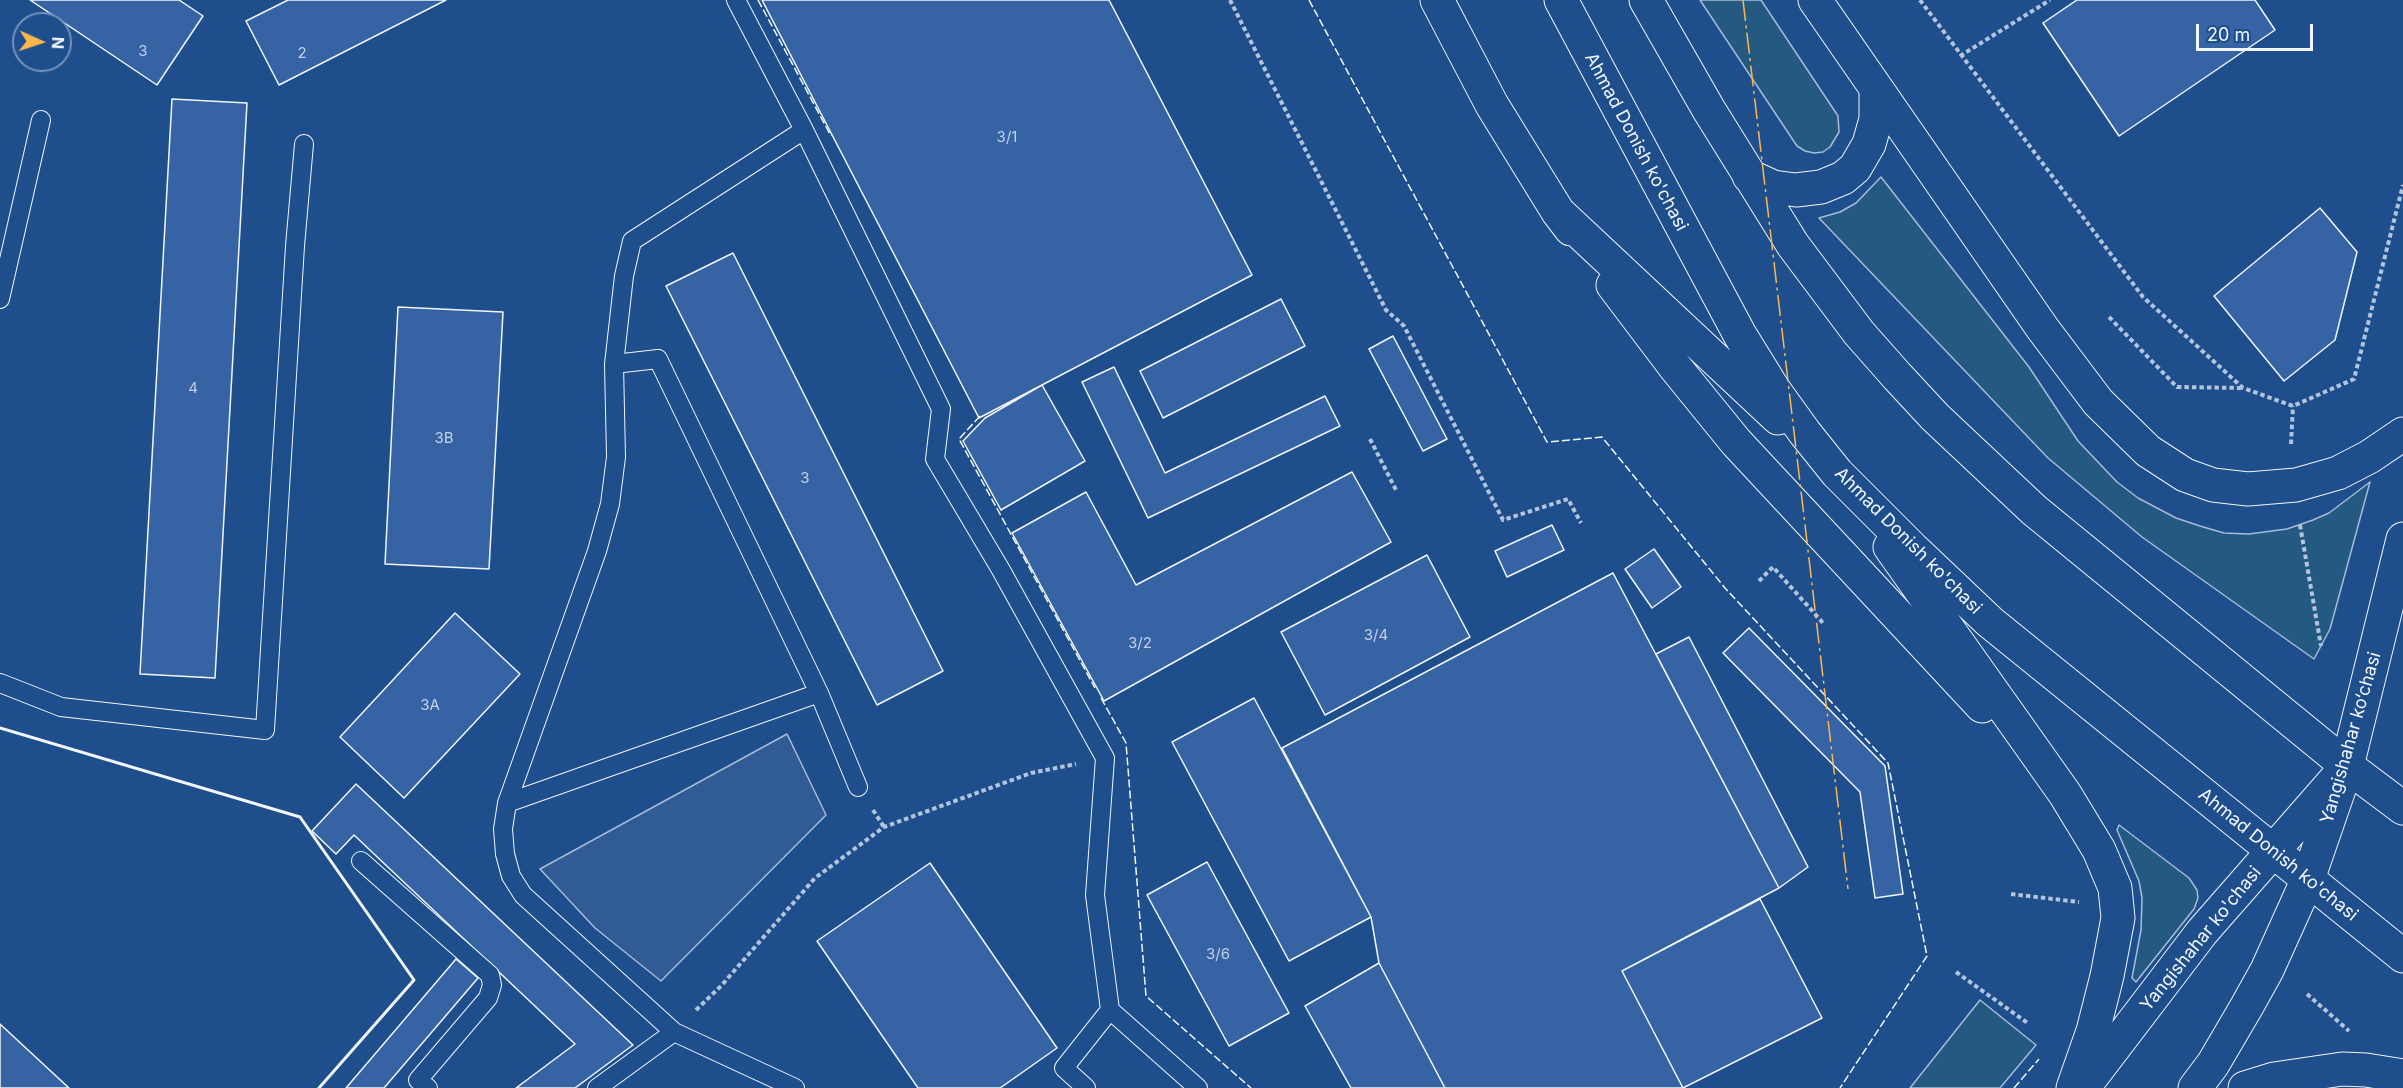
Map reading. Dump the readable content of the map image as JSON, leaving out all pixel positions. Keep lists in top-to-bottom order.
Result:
{
  "streets": {
    "main road": ["Ahmad Donish ko'chasi", "Yangishahar ko‘chasi", "Yangishahar ko'chasi"]
  },
  "crossings": [
    ["Ahmad Donish ko'chasi", "Yangishahar ko‘chasi"],
    ["Ahmad Donish ko'chasi", "Yangishahar ko'chasi"],
    ["Yangishahar ko‘chasi", "Yangishahar ko'chasi"]
  ],
  "house_numbers": [
    "3",
    "2",
    "3/1",
    "4",
    "3B",
    "3",
    "3/4",
    "3/2",
    "3A",
    "3/6"
  ],
  "scale_bar": "20 m",
  "north": "right"
}
